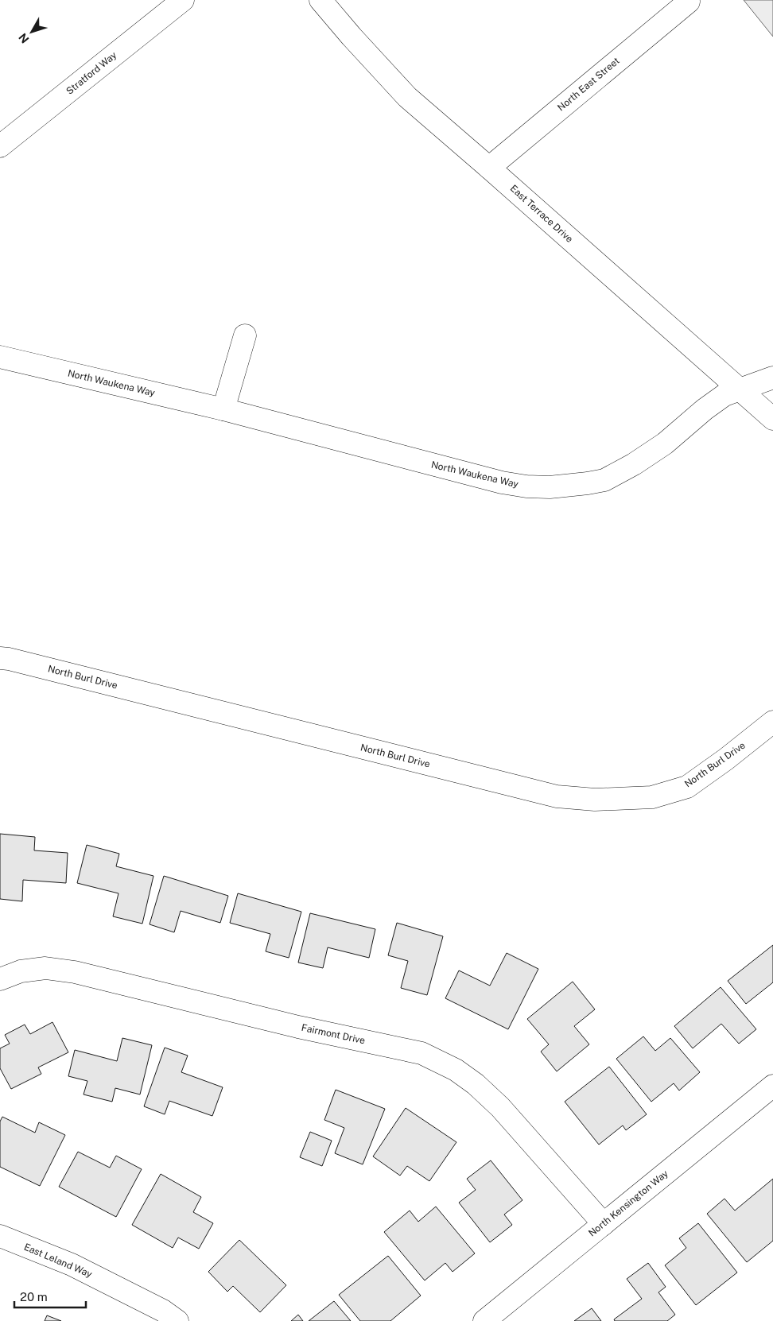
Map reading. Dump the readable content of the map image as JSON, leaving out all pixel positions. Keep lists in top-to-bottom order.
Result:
{
  "streets": {
    "street": [
      "Stratford Way",
      "North East Street",
      "East Terrace Drive",
      "North Waukena Way",
      "North Burl Drive",
      "Fairmont Drive",
      "North Kensington Way",
      "East Leland Way"
    ]
  },
  "crossings": [
    ["North East Street", "East Terrace Drive"],
    ["East Terrace Drive", "North Waukena Way"],
    ["Fairmont Drive", "North Kensington Way"]
  ],
  "scale_bar": "20 m",
  "north": "bottom left"
}
